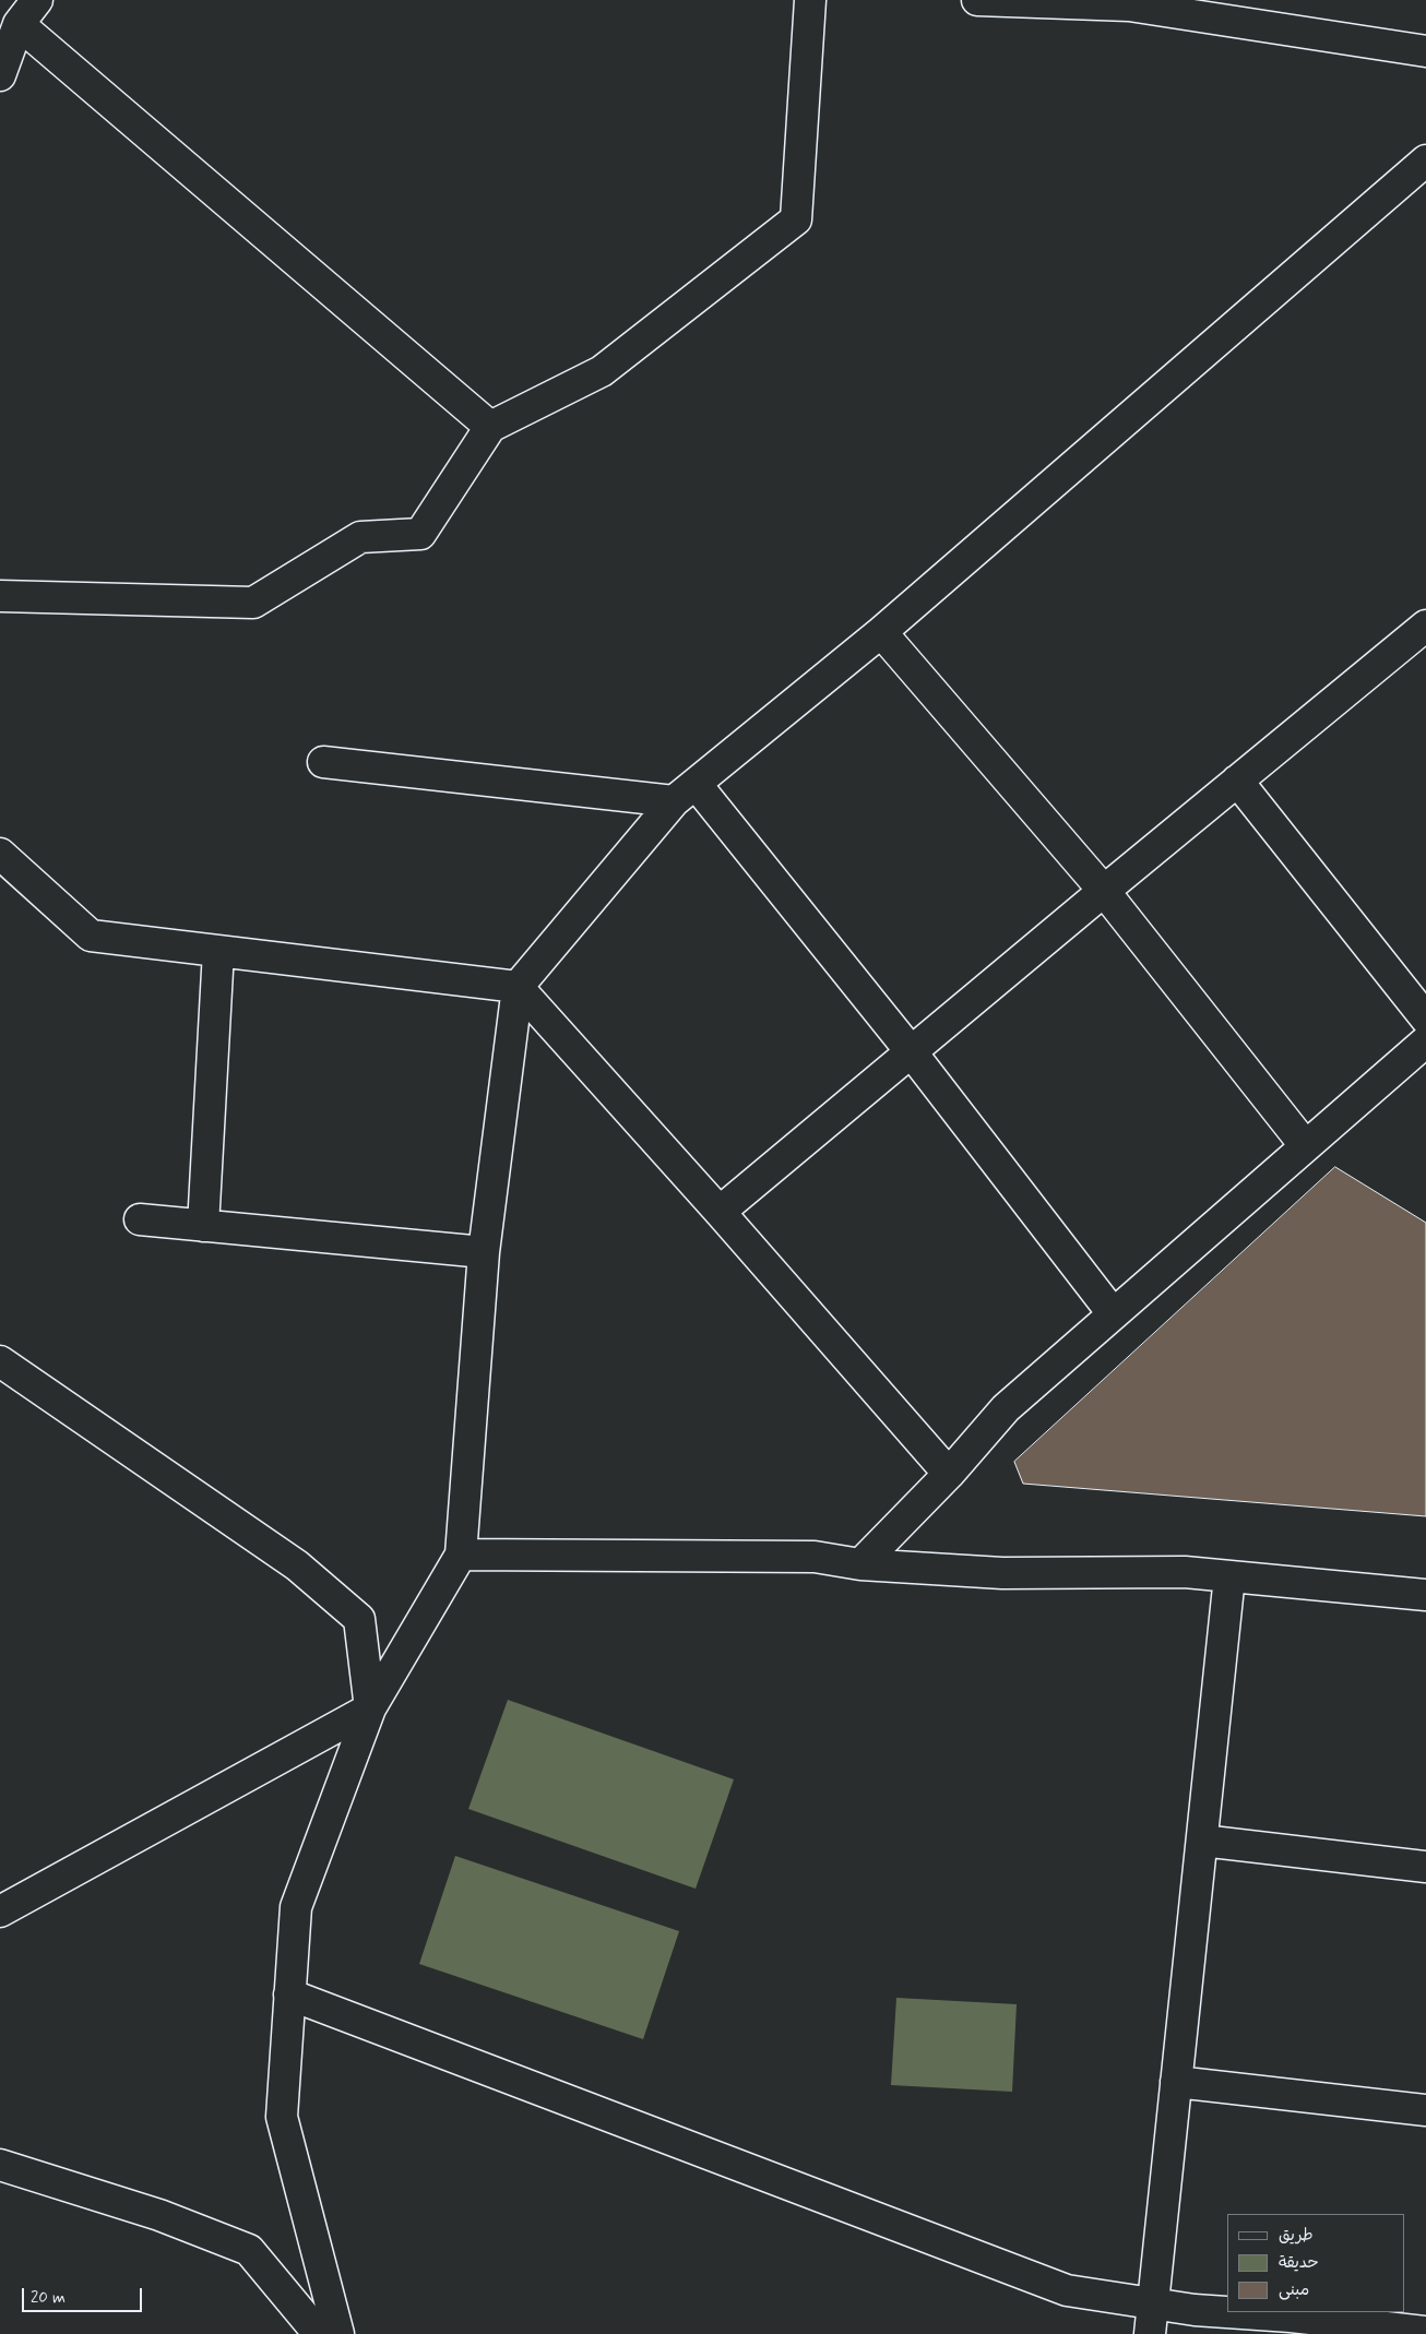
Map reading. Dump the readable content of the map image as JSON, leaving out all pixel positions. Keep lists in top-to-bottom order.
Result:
{
  "legend": ["طريق", "حديقة", "مبنى"],
  "scale_bar": "20 m"
}
